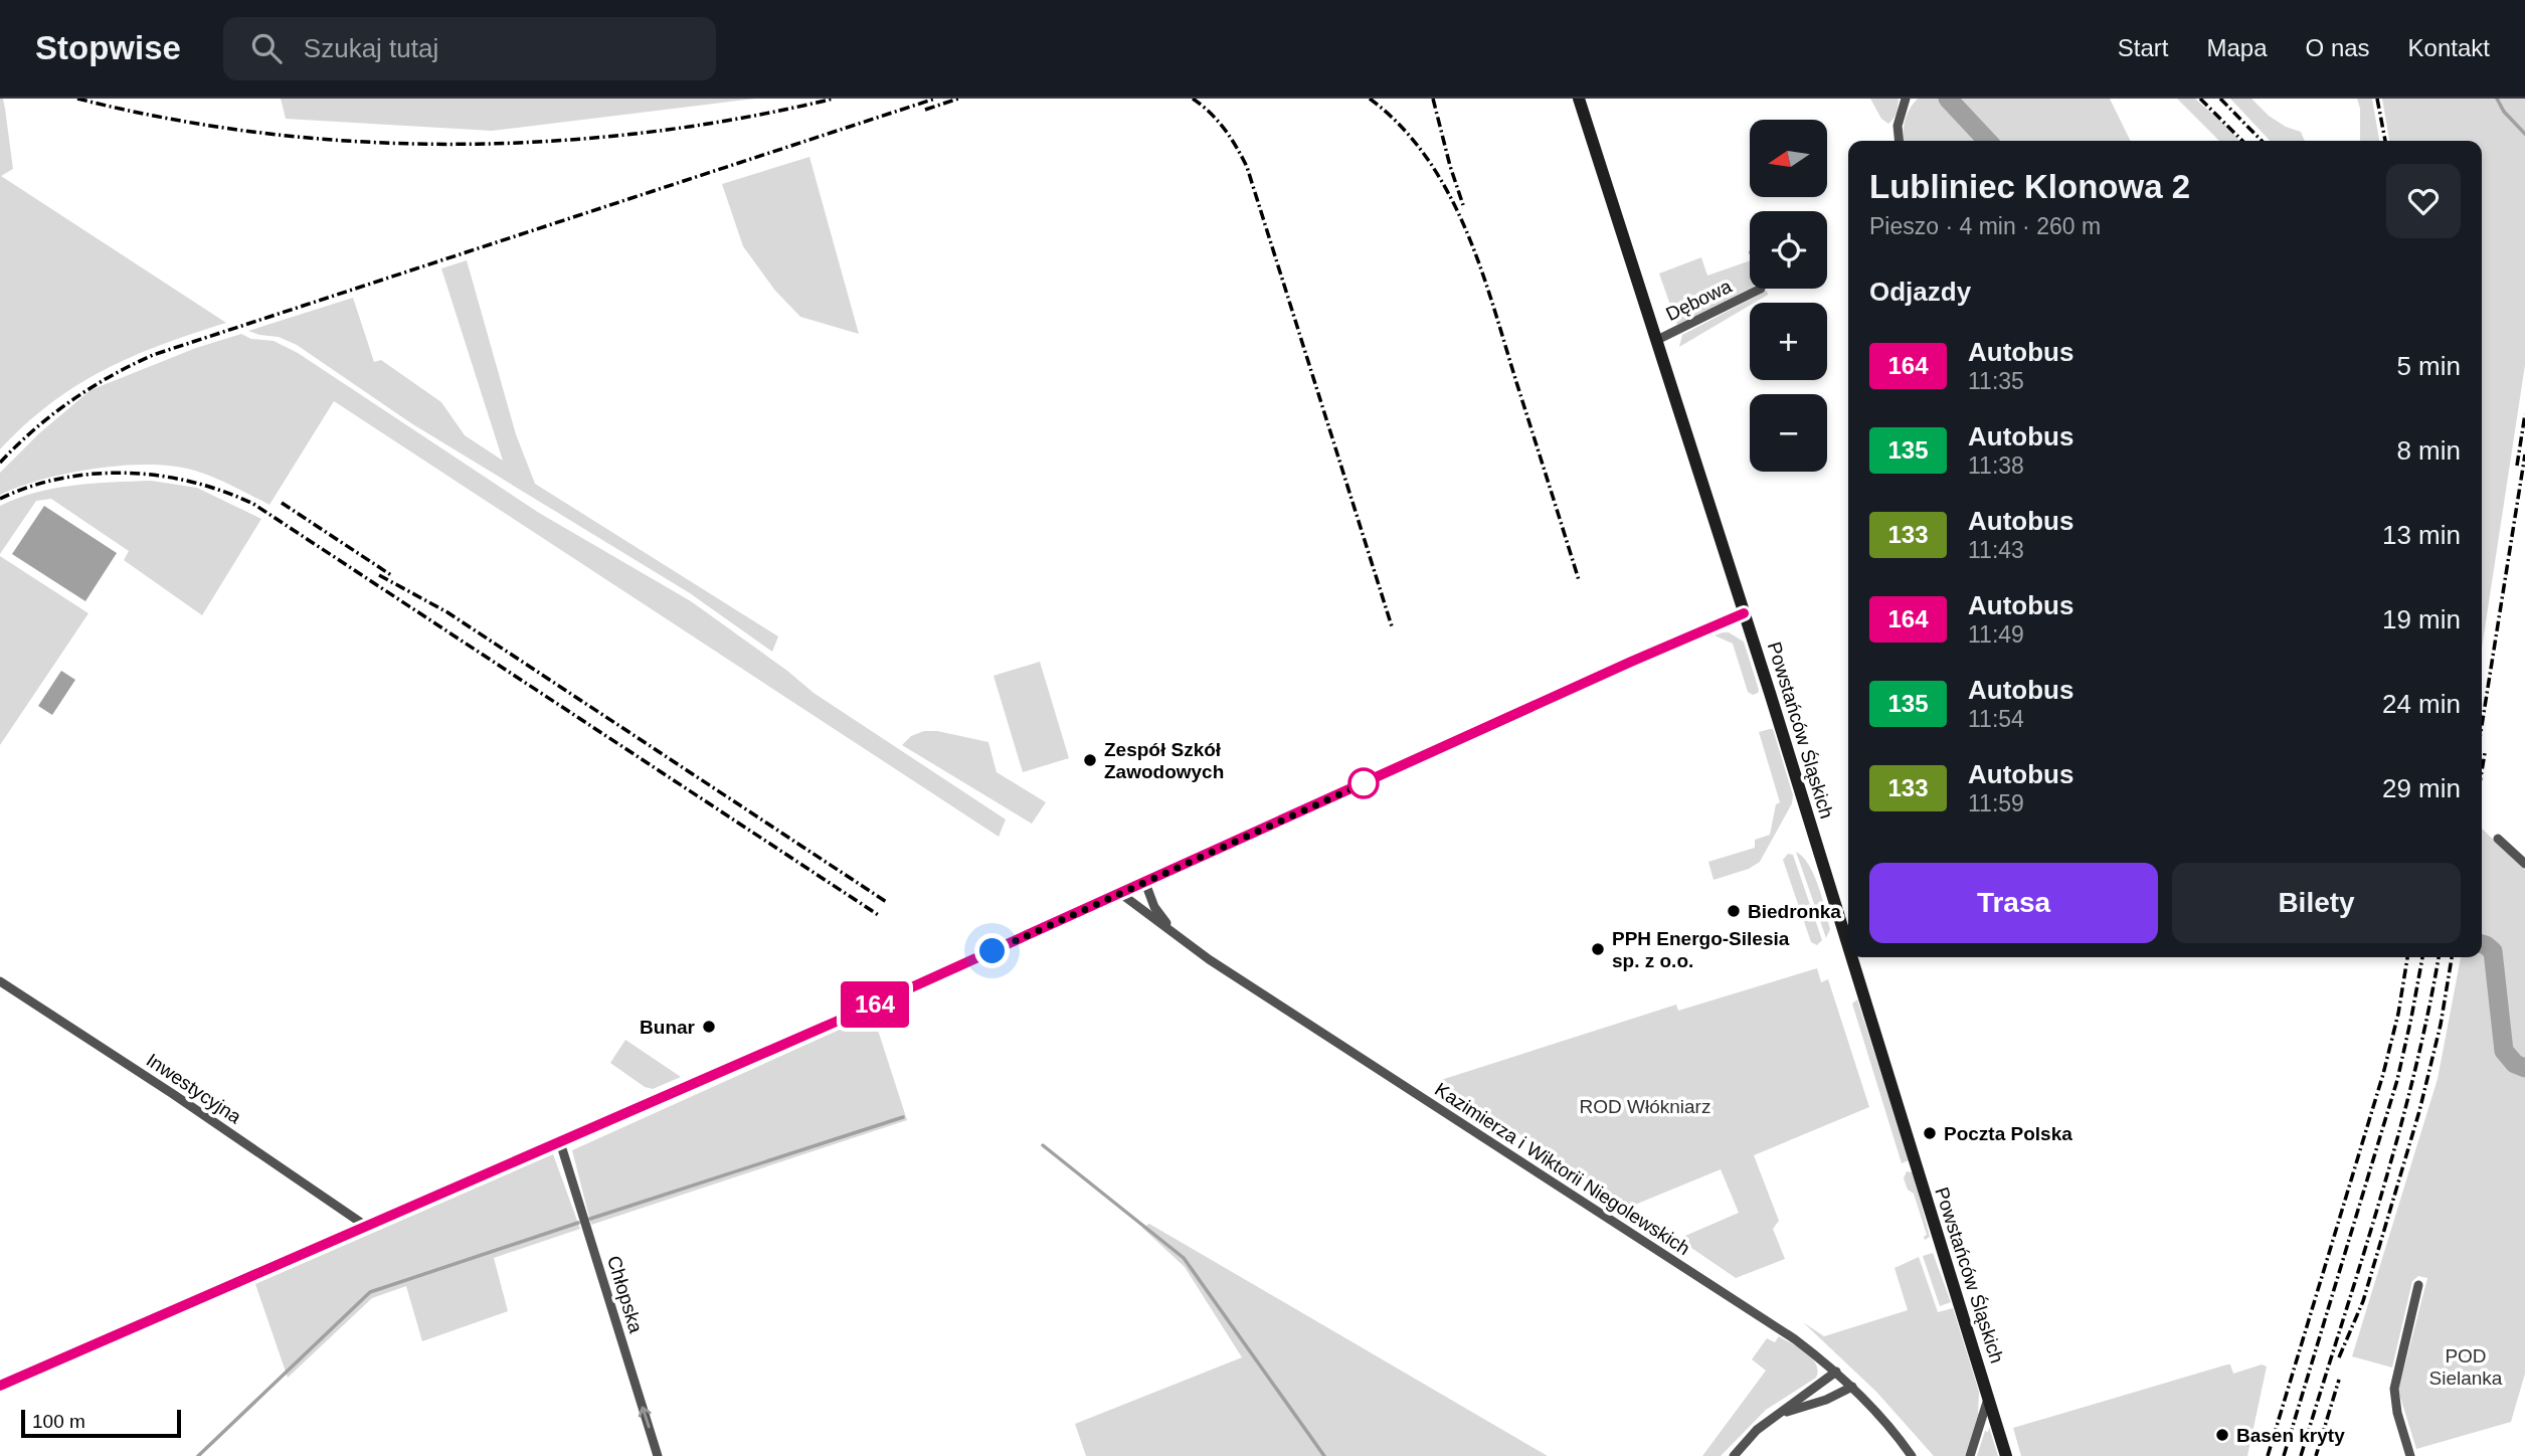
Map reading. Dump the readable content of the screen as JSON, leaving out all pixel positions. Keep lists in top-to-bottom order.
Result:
{
  "streets": {
    "main road": ["Powstańców Śląskich"],
    "street": [
      "Dębowa",
      "Inwestycyjna",
      "Kazimierza i Wiktorii Niegolewskich",
      "Chłopska"
    ]
  },
  "crossings": [
    ["Dębowa", "Powstańców Śląskich"]
  ],
  "one_way": ["Chłopska"],
  "parks": ["ROD Włókniarz", "POD Sielanka"],
  "places": [
    "Zespół Szkół Zawodowych",
    "Biedronka",
    "PPH Energo-Silesia sp. z o.o.",
    "Bunar",
    "Poczta Polska",
    "Basen kryty"
  ],
  "lines": ["bus line 164"],
  "scale_bar": "100 m",
  "north": "left",
  "page": {
    "header": "Stopwise",
    "search": "Szukaj tutaj",
    "nav": [
      "Start",
      "Mapa",
      "O nas",
      "Kontakt"
    ],
    "on_map": "164",
    "map_buttons": ["+", "−"],
    "heading": [
      ["Lubliniec Klonowa 2", "Pieszo · 4 min · 260 m"],
      "Odjazdy"
    ],
    "list": [
      {
        "mark": "164",
        "name": "Autobus",
        "note": "11:35",
        "value": "5 min"
      },
      {
        "mark": "135",
        "name": "Autobus",
        "note": "11:38",
        "value": "8 min"
      },
      {
        "mark": "133",
        "name": "Autobus",
        "note": "11:43",
        "value": "13 min"
      },
      {
        "mark": "164",
        "name": "Autobus",
        "note": "11:49",
        "value": "19 min"
      },
      {
        "mark": "135",
        "name": "Autobus",
        "note": "11:54",
        "value": "24 min"
      },
      {
        "mark": "133",
        "name": "Autobus",
        "note": "11:59",
        "value": "29 min"
      }
    ],
    "buttons": ["Trasa", "Bilety"],
    "scale": "100 m"
  }
}
